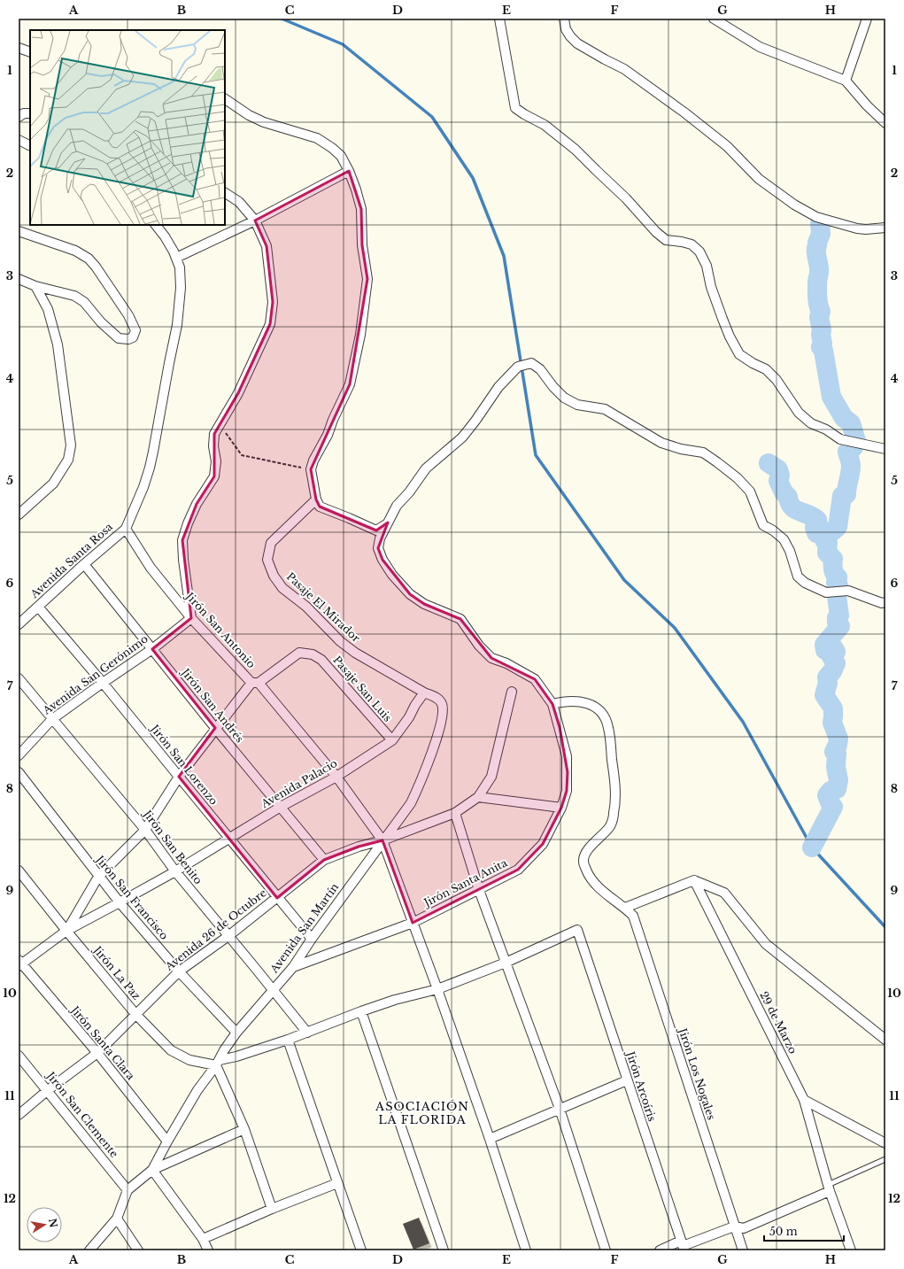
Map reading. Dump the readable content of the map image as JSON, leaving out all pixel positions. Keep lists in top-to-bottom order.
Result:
{
  "streets": {
    "street": [
      "Avenida Santa Rosa",
      "Pasaje El Mirador",
      "Jirón San Antonio",
      "Avenida San Gerónimo",
      "Pasaje San Luis",
      "Jirón San Andrés",
      "Jirón San Lorenzo",
      "Avenida Palacio",
      "Jirón San Benito",
      "Jirón Santa Anita",
      "Jirón San Francisco",
      "Avenida San Martín",
      "Avenida 26 de Octubre",
      "Jirón La Paz",
      "29 de Marzo",
      "Jirón Santa Clara",
      "Jirón Los Nogales",
      "Jirón Arcoíris",
      "Jirón San Clemente"
    ]
  },
  "crossings": [
    ["Avenida Santa Rosa", "Jirón San Antonio"],
    ["Avenida Santa Rosa", "Jirón San Andrés"],
    ["Avenida Santa Rosa", "Jirón San Lorenzo"],
    ["Pasaje El Mirador", "Avenida Palacio"],
    ["Jirón San Antonio", "Avenida San Gerónimo"],
    ["Jirón San Antonio", "Pasaje San Luis"],
    ["Jirón San Antonio", "Avenida Palacio"],
    ["Jirón San Antonio", "Jirón Santa Anita"],
    ["Jirón San Antonio", "Avenida San Martín"],
    ["Jirón San Antonio", "Avenida 26 de Octubre"],
    ["Avenida San Gerónimo", "Jirón San Andrés"],
    ["Avenida San Gerónimo", "Jirón San Lorenzo"],
    ["Avenida San Gerónimo", "Jirón San Benito"],
    ["Pasaje San Luis", "Jirón San Andrés"],
    ["Pasaje San Luis", "Jirón San Lorenzo"],
    ["Pasaje San Luis", "Avenida Palacio"],
    ["Pasaje San Luis", "Jirón San Benito"],
    ["Pasaje San Luis", "Jirón San Francisco"],
    ["Pasaje San Luis", "Jirón La Paz"],
    ["Jirón San Andrés", "Avenida Palacio"],
    ["Jirón San Andrés", "Avenida 26 de Octubre"],
    ["Jirón San Lorenzo", "Avenida Palacio"],
    ["Jirón San Lorenzo", "Avenida San Martín"],
    ["Jirón San Lorenzo", "Avenida 26 de Octubre"],
    ["Avenida Palacio", "Jirón San Benito"],
    ["Avenida Palacio", "Jirón San Francisco"],
    ["Avenida Palacio", "Jirón La Paz"],
    ["Avenida Palacio", "Jirón Santa Clara"],
    ["Jirón San Benito", "Avenida San Martín"],
    ["Jirón San Benito", "Avenida 26 de Octubre"],
    ["Jirón Santa Anita", "Avenida San Martín"],
    ["Jirón Santa Anita", "Jirón Los Nogales"],
    ["Jirón San Francisco", "Avenida San Martín"],
    ["Jirón San Francisco", "Avenida 26 de Octubre"],
    ["Avenida San Martín", "Avenida 26 de Octubre"],
    ["Avenida San Martín", "Jirón La Paz"],
    ["Avenida San Martín", "Jirón Santa Clara"],
    ["Avenida San Martín", "Jirón San Clemente"],
    ["Avenida 26 de Octubre", "Jirón La Paz"],
    ["Avenida 26 de Octubre", "Jirón Santa Clara"],
    ["Avenida 26 de Octubre", "Jirón San Clemente"]
  ],
  "districts": ["ASOCIACIÓN LA FLORIDA"],
  "scale_bar": "50 m",
  "north": "right",
  "grid": {
    "columns": [
      "A",
      "B",
      "C",
      "D",
      "E",
      "F",
      "G",
      "H"
    ],
    "rows": [
      "1",
      "2",
      "3",
      "4",
      "5",
      "6",
      "7",
      "8",
      "9",
      "10",
      "11",
      "12"
    ]
  }
}
